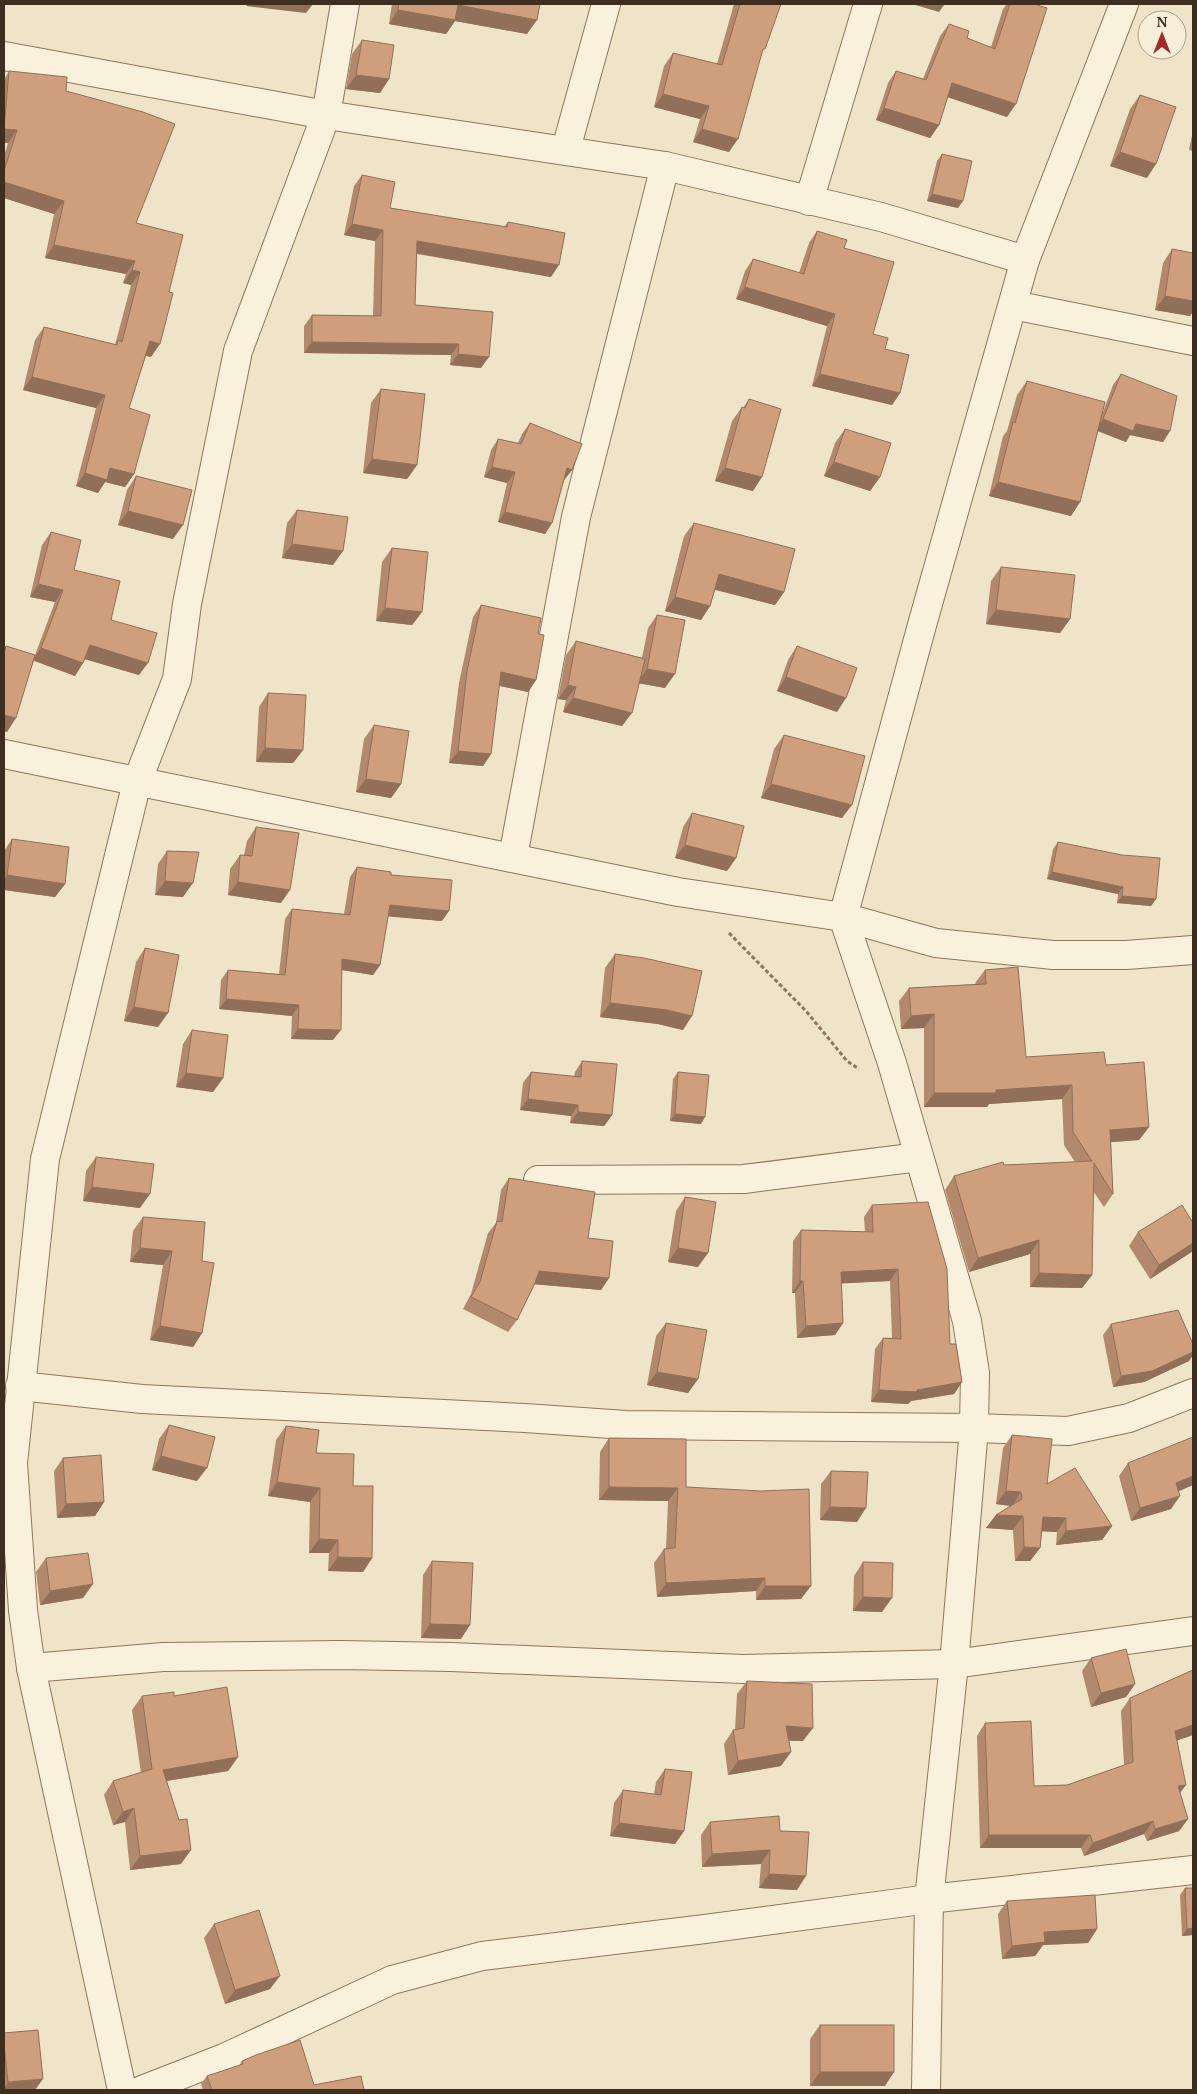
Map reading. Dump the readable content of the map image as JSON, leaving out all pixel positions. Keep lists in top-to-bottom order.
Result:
{
  "north": "top"
}
